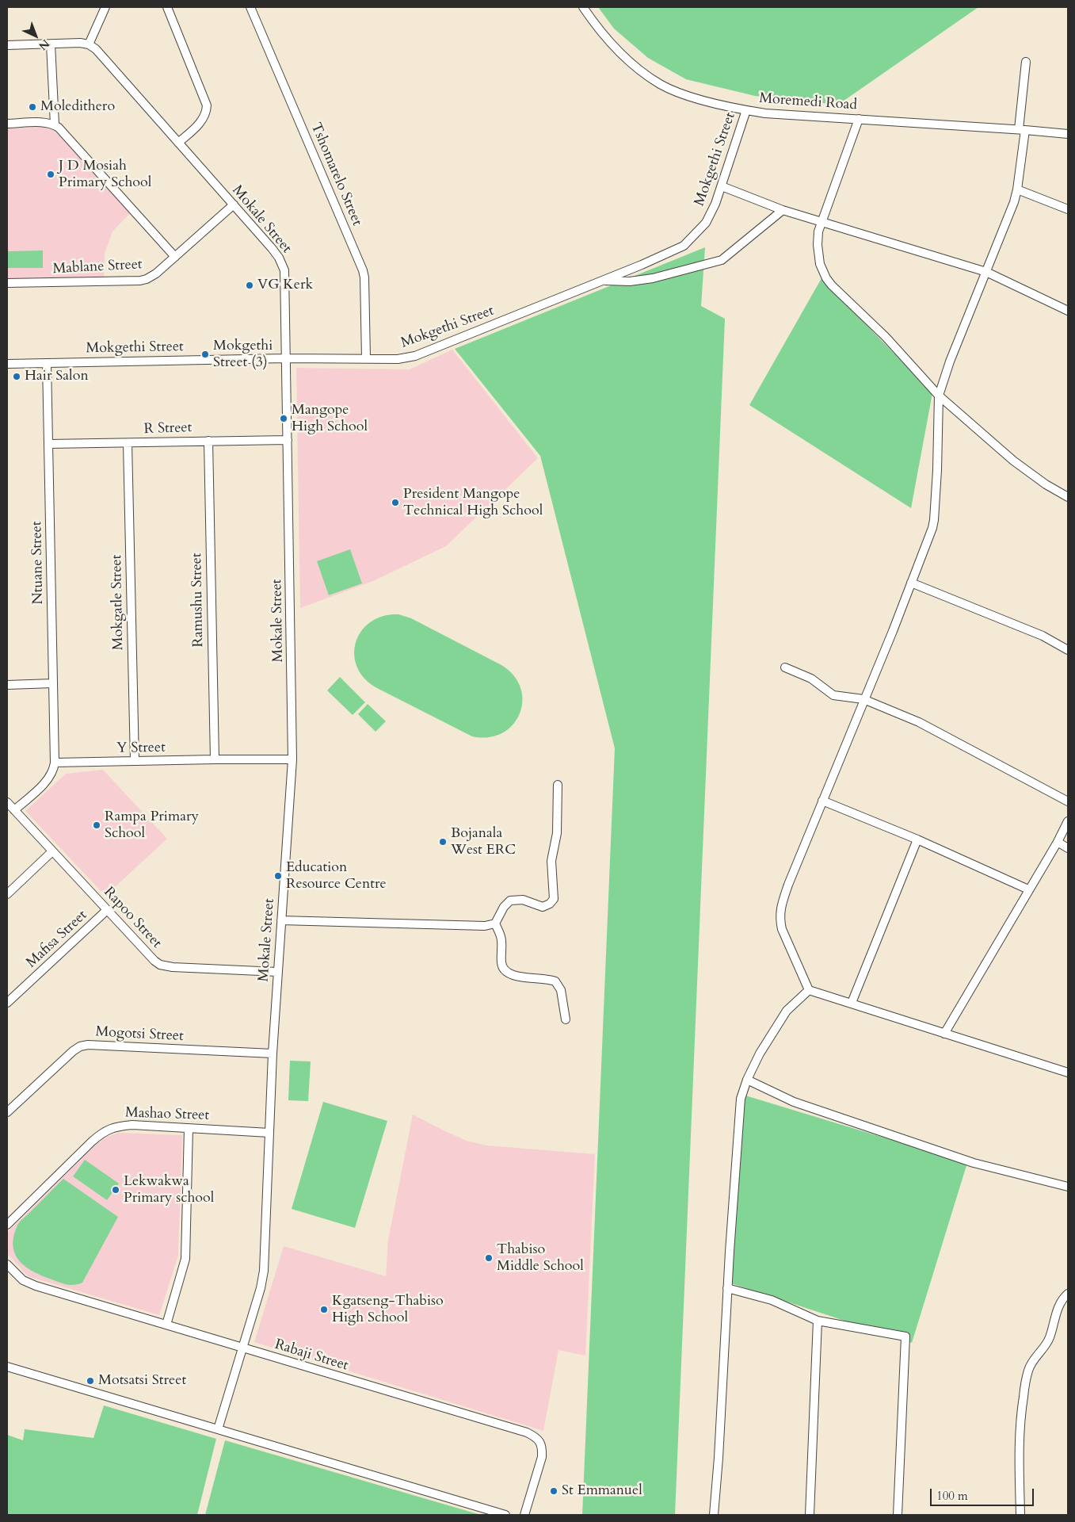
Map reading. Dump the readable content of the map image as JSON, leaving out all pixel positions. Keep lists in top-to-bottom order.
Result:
{
  "streets": {
    "street": [
      "Moremedi Road",
      "Mokgethi Street",
      "Tshomarelo Street",
      "Mokale Street",
      "Mablane Street",
      "R Street",
      "Ntuane Street",
      "Ramushu Street",
      "Mokgatle Street",
      "Y Street",
      "Rapoo Street",
      "Mafisa Street",
      "Mogotsi Street",
      "Mashao Street",
      "Rabaji Street"
    ]
  },
  "crossings": [
    ["Moremedi Road", "Mokgethi Street"],
    ["Mokgethi Street", "Tshomarelo Street"],
    ["Mokgethi Street", "Mokale Street"],
    ["Mokgethi Street", "Ntuane Street"],
    ["Mokale Street", "Mablane Street"],
    ["Mokale Street", "R Street"],
    ["Mokale Street", "Y Street"],
    ["Mokale Street", "Rapoo Street"],
    ["Mokale Street", "Mogotsi Street"],
    ["Mokale Street", "Mashao Street"],
    ["Mokale Street", "Rabaji Street"],
    ["R Street", "Ntuane Street"],
    ["R Street", "Ramushu Street"],
    ["R Street", "Mokgatle Street"],
    ["Ntuane Street", "Y Street"],
    ["Ramushu Street", "Y Street"],
    ["Mokgatle Street", "Y Street"],
    ["Rapoo Street", "Mafisa Street"]
  ],
  "places": [
    "Moledithero",
    "J D Mosiah Primary School",
    "VG Kerk",
    "Mokgethi Street (3)",
    "Hair Salon",
    "Mangope High School",
    "President Mangope Technical High School",
    "Rampa Primary School",
    "Bojanala West ERC",
    "Education Resource Centre",
    "Lekwakwa Primary school",
    "Thabiso Middle School",
    "Kgatseng-Thabiso High School",
    "Motsatsi Street",
    "St Emmanuel"
  ],
  "scale_bar": "100 m",
  "north": "bottom right"
}
